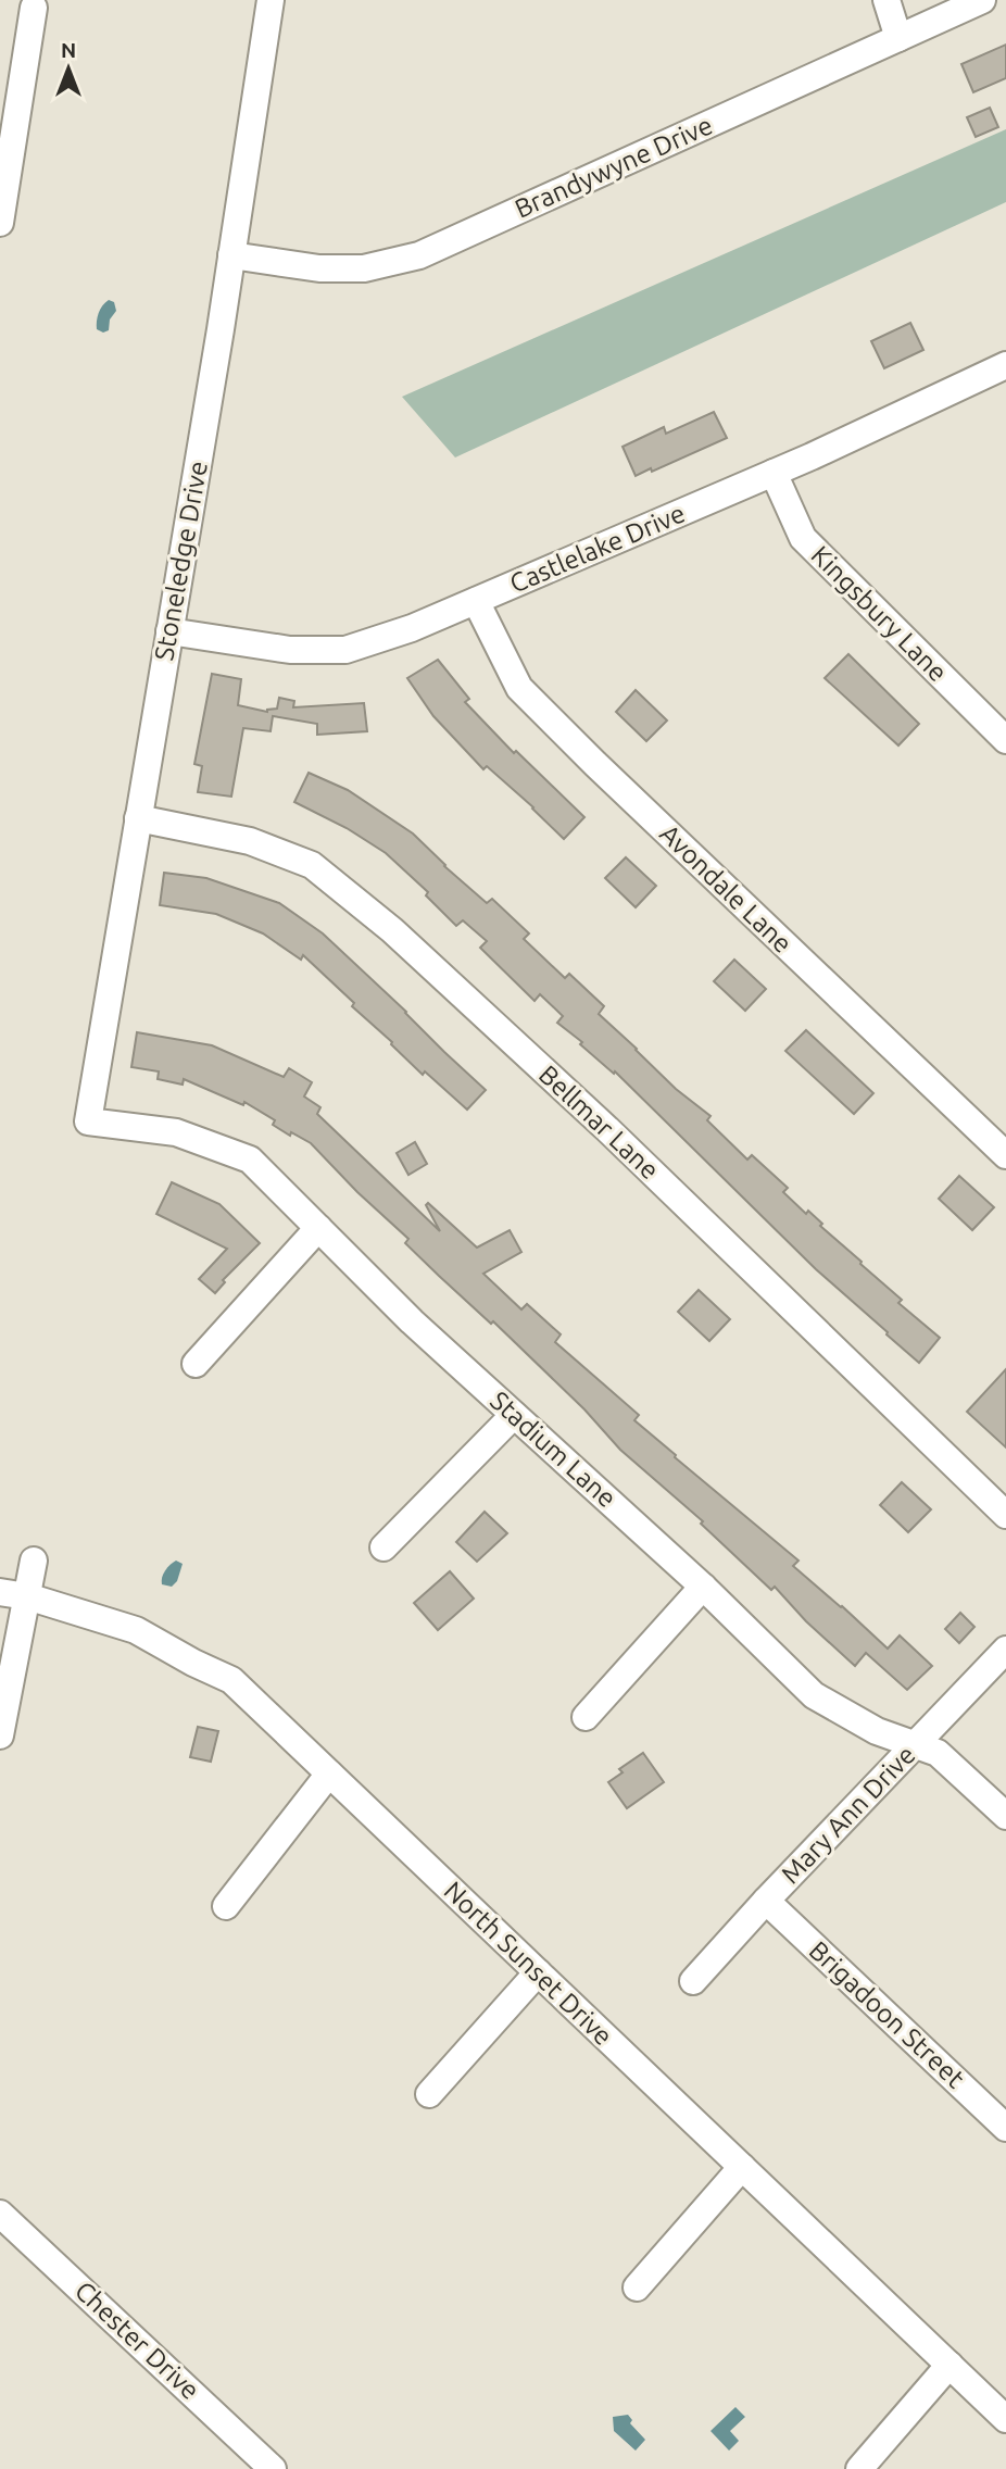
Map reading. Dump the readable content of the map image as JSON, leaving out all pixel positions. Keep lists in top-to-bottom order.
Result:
{
  "streets": {
    "street": [
      "Brandywyne Drive",
      "Castlelake Drive",
      "Stoneledge Drive",
      "Kingsbury Lane",
      "Avondale Lane",
      "Bellmar Lane",
      "Stadium Lane",
      "Mary Ann Drive",
      "North Sunset Drive",
      "Brigadoon Street",
      "Chester Drive"
    ]
  },
  "crossings": [
    ["Brandywyne Drive", "Stoneledge Drive"],
    ["Castlelake Drive", "Stoneledge Drive"],
    ["Castlelake Drive", "Kingsbury Lane"],
    ["Castlelake Drive", "Avondale Lane"],
    ["Stoneledge Drive", "Bellmar Lane"],
    ["Stoneledge Drive", "Stadium Lane"],
    ["Stadium Lane", "Mary Ann Drive"],
    ["Mary Ann Drive", "Brigadoon Street"]
  ],
  "north": "top"
}
